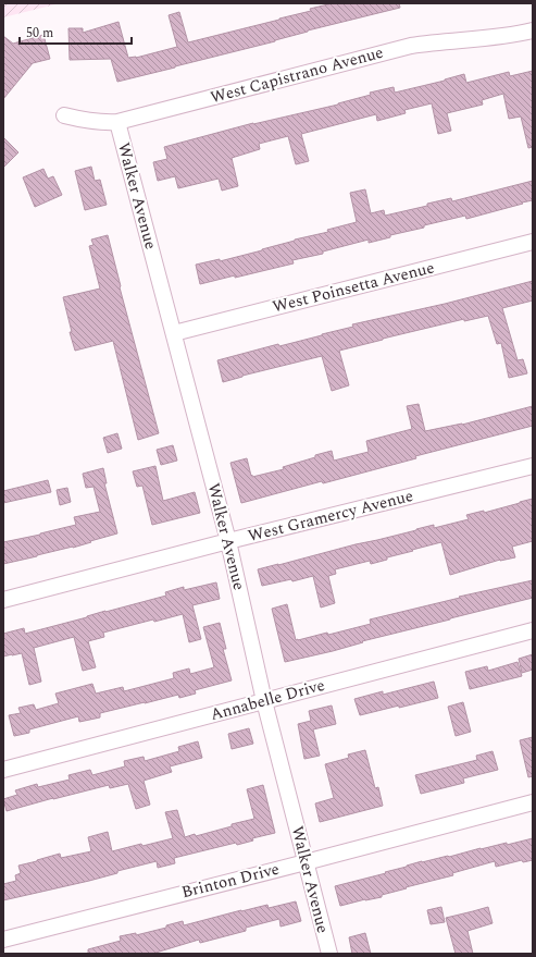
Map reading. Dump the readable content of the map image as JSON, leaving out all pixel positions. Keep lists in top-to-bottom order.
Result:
{
  "streets": {
    "street": [
      "West Capistrano Avenue",
      "Walker Avenue",
      "West Poinsetta Avenue",
      "West Gramercy Avenue",
      "Annabelle Drive",
      "Brinton Drive"
    ]
  },
  "crossings": [
    ["West Capistrano Avenue", "Walker Avenue"],
    ["Walker Avenue", "West Poinsetta Avenue"],
    ["Walker Avenue", "West Gramercy Avenue"],
    ["Walker Avenue", "Annabelle Drive"],
    ["Walker Avenue", "Brinton Drive"]
  ],
  "scale_bar": "50 m"
}
